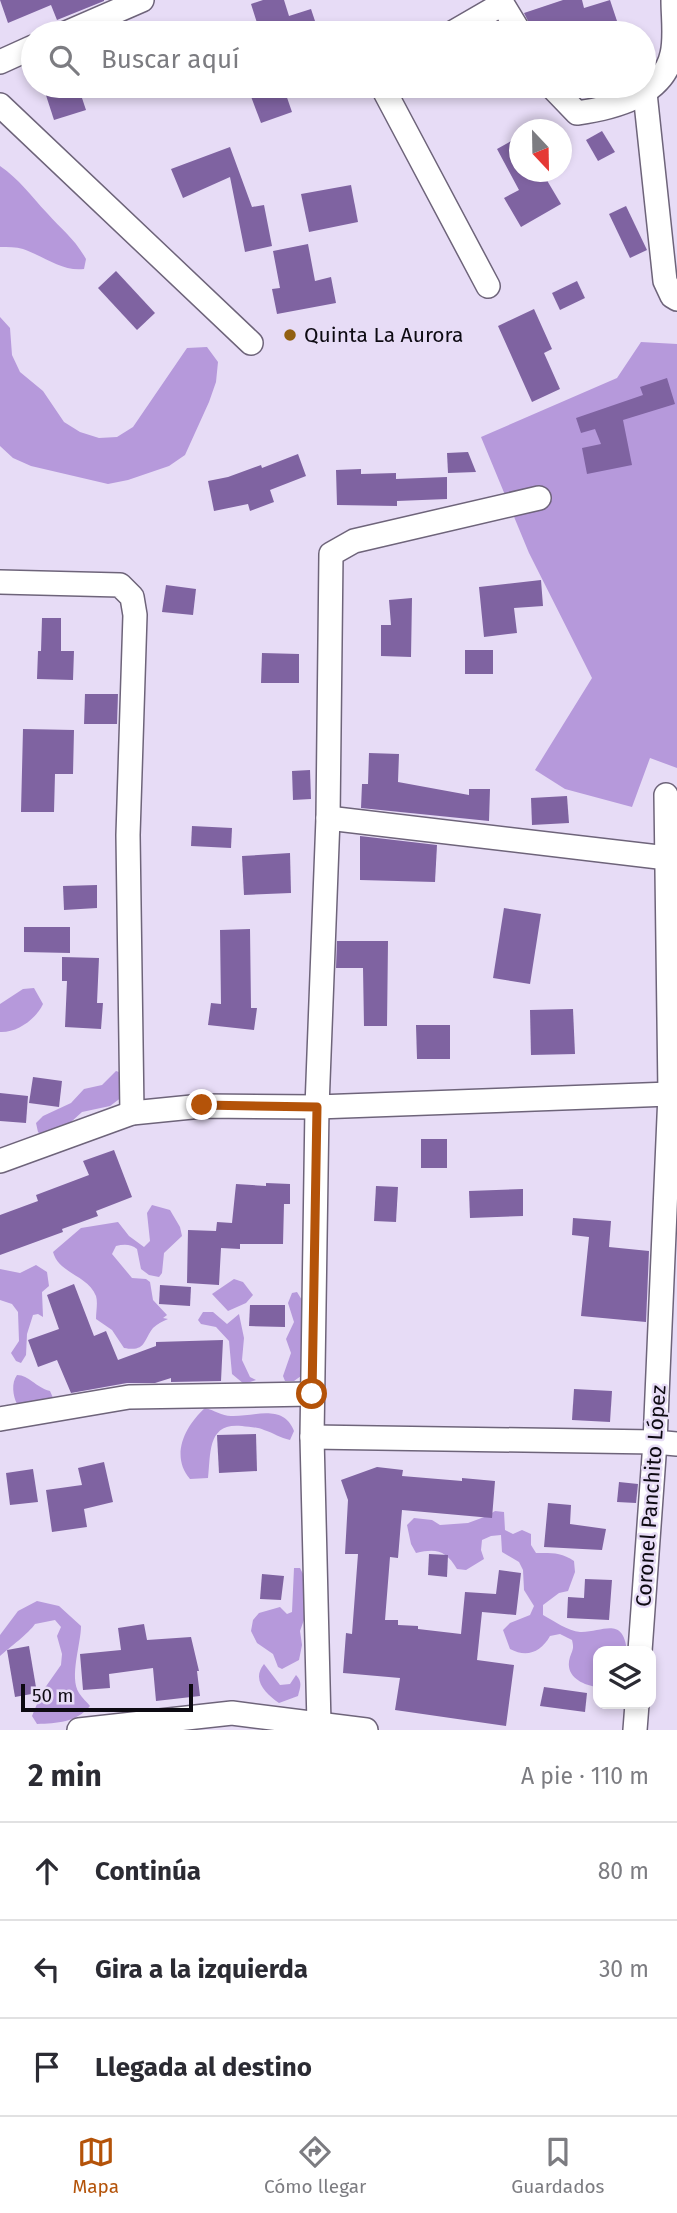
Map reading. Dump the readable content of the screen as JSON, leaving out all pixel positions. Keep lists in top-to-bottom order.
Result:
{
  "streets": {
    "street": ["Coronel Panchito López"]
  },
  "places": ["Quinta La Aurora"],
  "scale_bar": "50 m",
  "north": "bottom",
  "page": {
    "search": "Buscar aquí",
    "scale": "50 m",
    "heading": ["2 min", "A pie · 110 m"],
    "list": [
      ["Continúa", "80 m"],
      ["Gira a la izquierda", "30 m"],
      "Llegada al destino"
    ],
    "nav": ["Mapa", "Cómo llegar", "Guardados"]
  }
}
